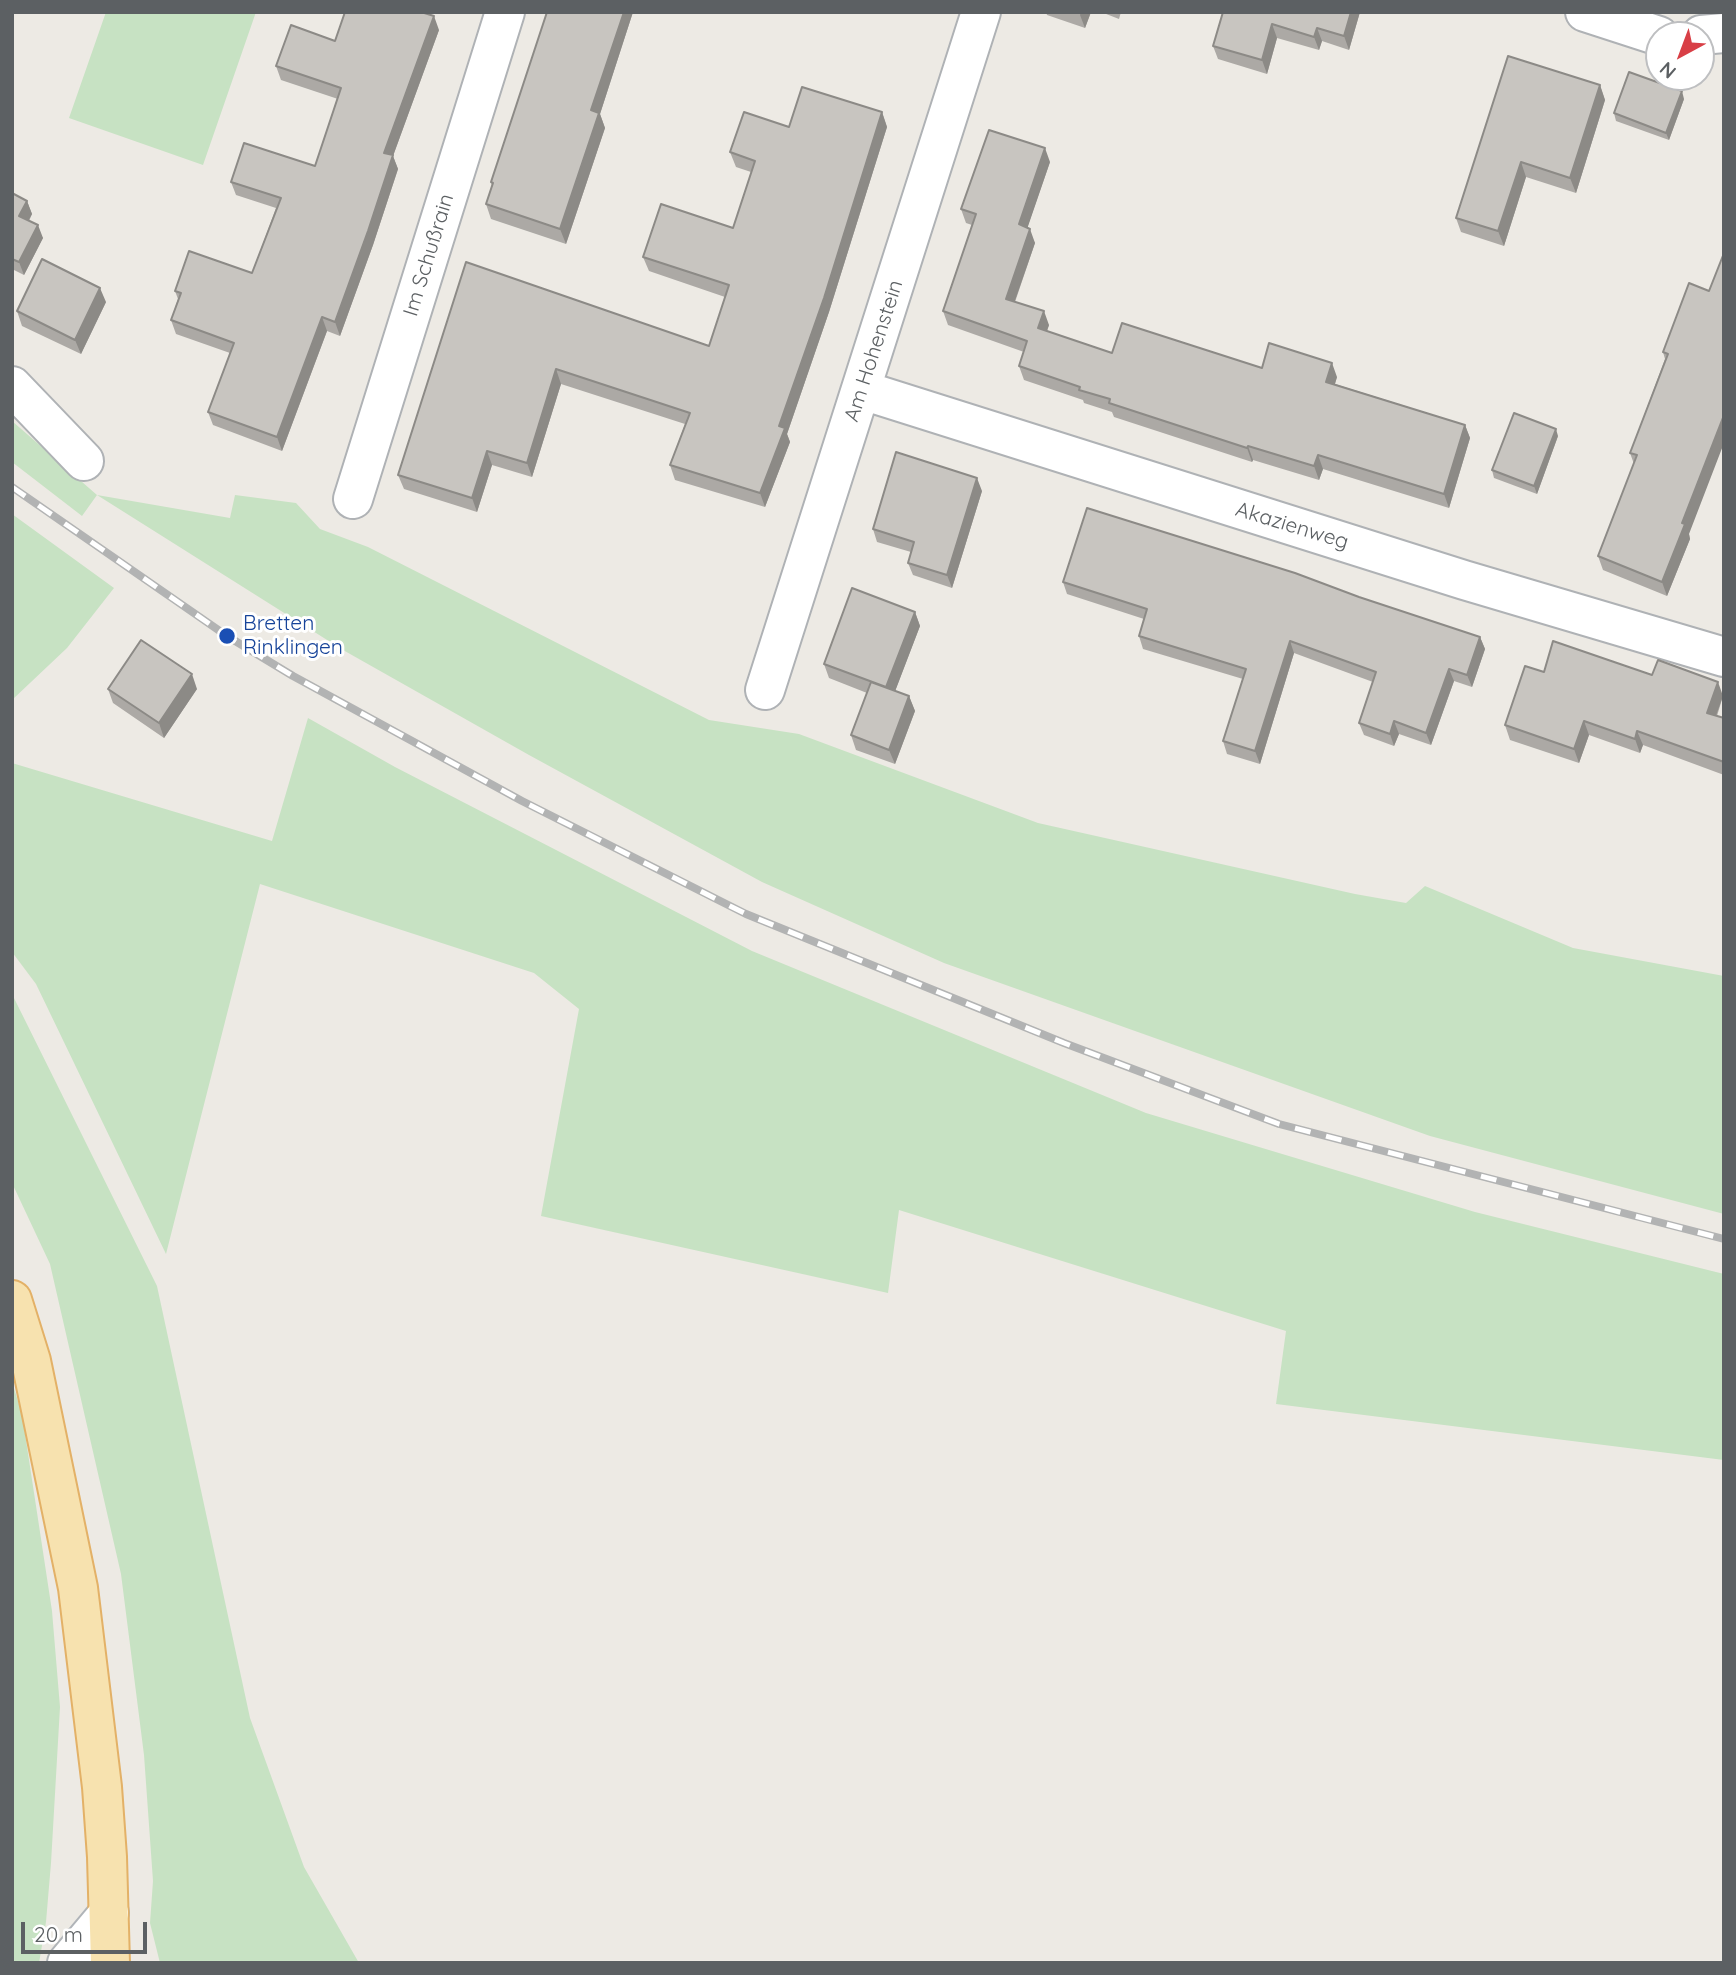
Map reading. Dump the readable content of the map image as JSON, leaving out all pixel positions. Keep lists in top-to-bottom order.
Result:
{
  "streets": {
    "street": ["Im Schußrain", "Am Hohenstein", "Akazienweg"]
  },
  "crossings": [
    ["Am Hohenstein", "Akazienweg"]
  ],
  "places": ["Bretten Rinklingen"],
  "scale_bar": "20 m",
  "north": "bottom left"
}
